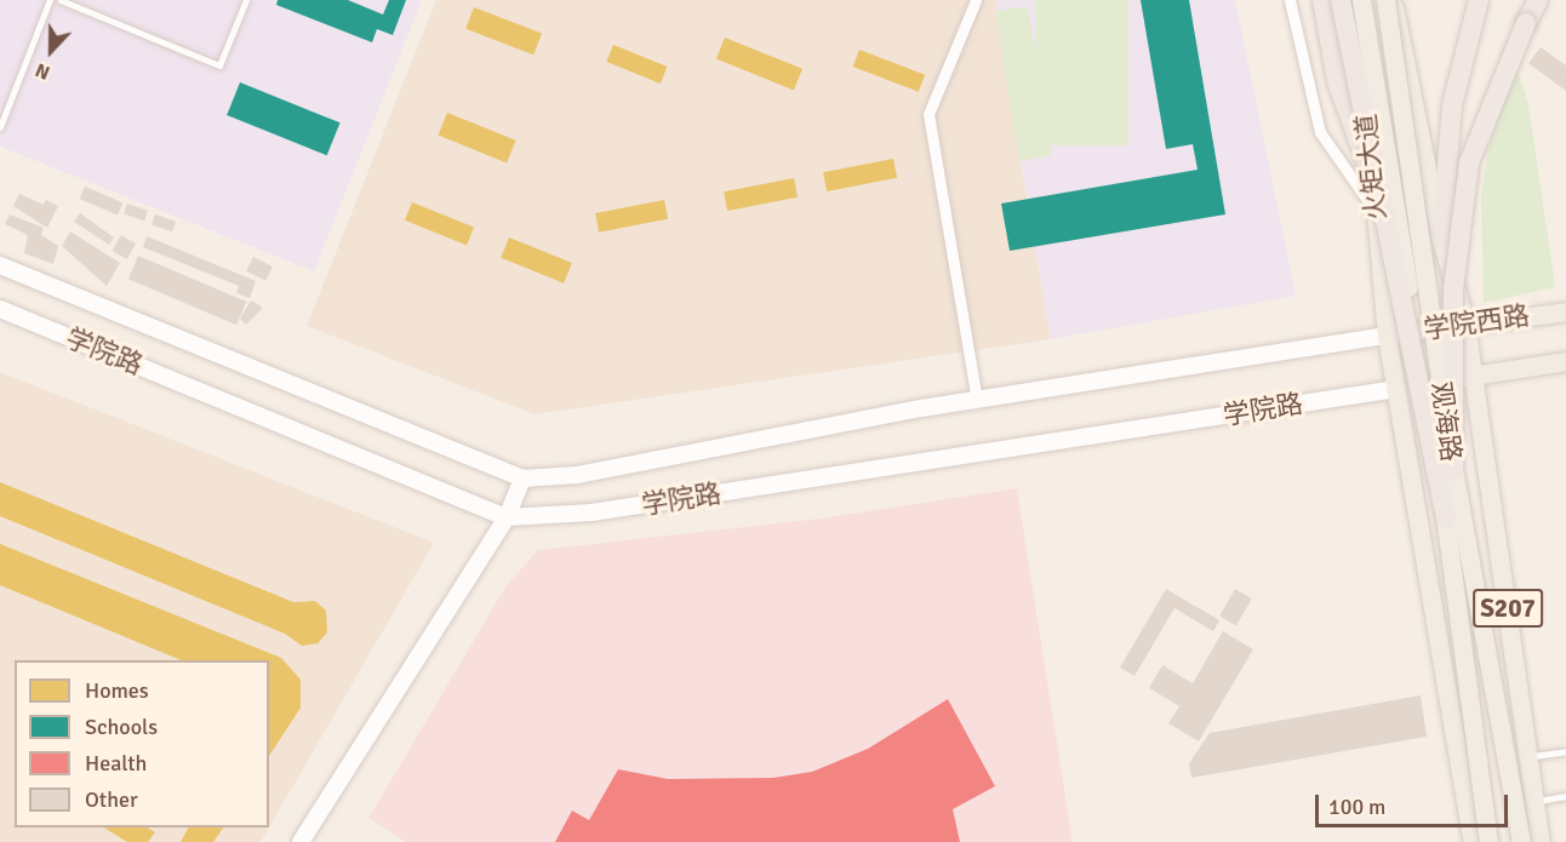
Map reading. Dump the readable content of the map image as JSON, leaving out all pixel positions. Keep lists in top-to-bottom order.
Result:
{
  "streets": {
    "main road": [
      "火矩大道",
      "学院西路",
      "学院路",
      "观海路",
      "S207"
    ]
  },
  "crossings": [
    ["火矩大道", "学院西路"],
    ["火矩大道", "学院路"],
    ["火矩大道", "观海路"],
    ["学院西路", "学院路"],
    ["学院西路", "观海路"],
    ["学院路", "观海路"]
  ],
  "legend": [
    "Homes",
    "Schools",
    "Health",
    "Other"
  ],
  "scale_bar": "100 m",
  "north": "bottom"
}
